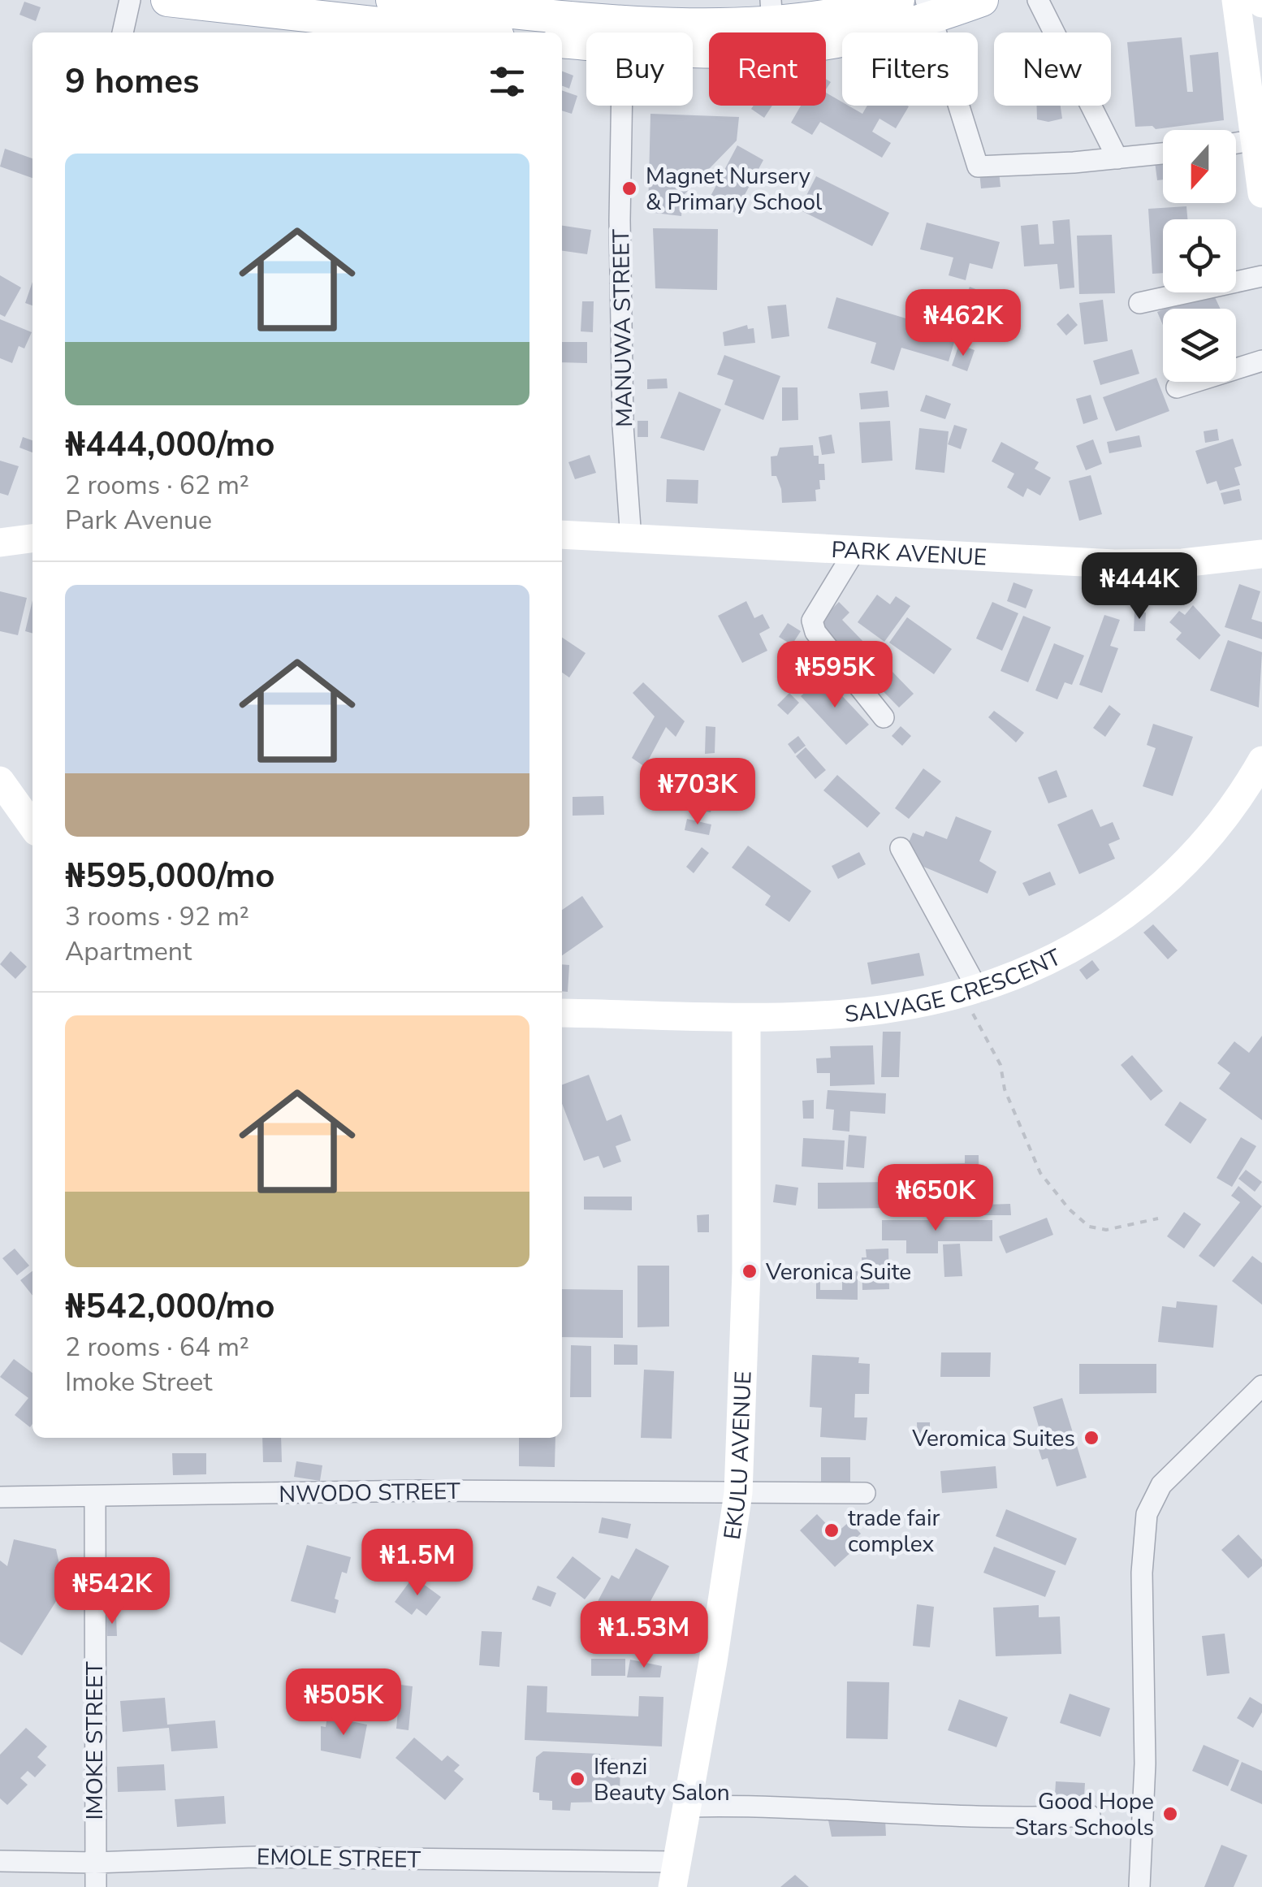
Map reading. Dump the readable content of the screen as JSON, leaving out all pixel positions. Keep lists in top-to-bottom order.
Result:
{
  "streets": {
    "main road": ["PARK AVENUE", "SALVAGE CRESCENT", "EKULU AVENUE"],
    "street": [
      "MANUWA STREET",
      "NWODO STREET",
      "IMOKE STREET",
      "EMOLE STREET"
    ]
  },
  "crossings": [
    ["MANUWA STREET", "PARK AVENUE"],
    ["SALVAGE CRESCENT", "EKULU AVENUE"],
    ["EKULU AVENUE", "NWODO STREET"],
    ["EKULU AVENUE", "EMOLE STREET"],
    ["NWODO STREET", "IMOKE STREET"],
    ["IMOKE STREET", "EMOLE STREET"]
  ],
  "places": [
    "Magnet Nursery & Primary School",
    "Veronica Suite",
    "Veromica Suites",
    "trade fair complex",
    "Ifenzi Beauty Salon",
    "Good Hope Stars Schools"
  ],
  "north": "bottom",
  "page": {
    "chip": [
      "Buy",
      "Rent",
      "Filters",
      "New"
    ],
    "heading": "9 homes",
    "list": [
      {
        "name": "₦444,000/mo",
        "note": "2 rooms · 62 m² · Park Avenue"
      },
      {
        "name": "₦595,000/mo",
        "note": "3 rooms · 92 m² · Apartment"
      },
      {
        "name": "₦542,000/mo",
        "note": "2 rooms · 64 m² · Imoke Street"
      }
    ],
    "price": [
      "₦462K",
      "₦444K",
      "₦595K",
      "₦703K",
      "₦650K",
      "₦1.5M",
      "₦542K",
      "₦1.53M",
      "₦505K"
    ]
  }
}
